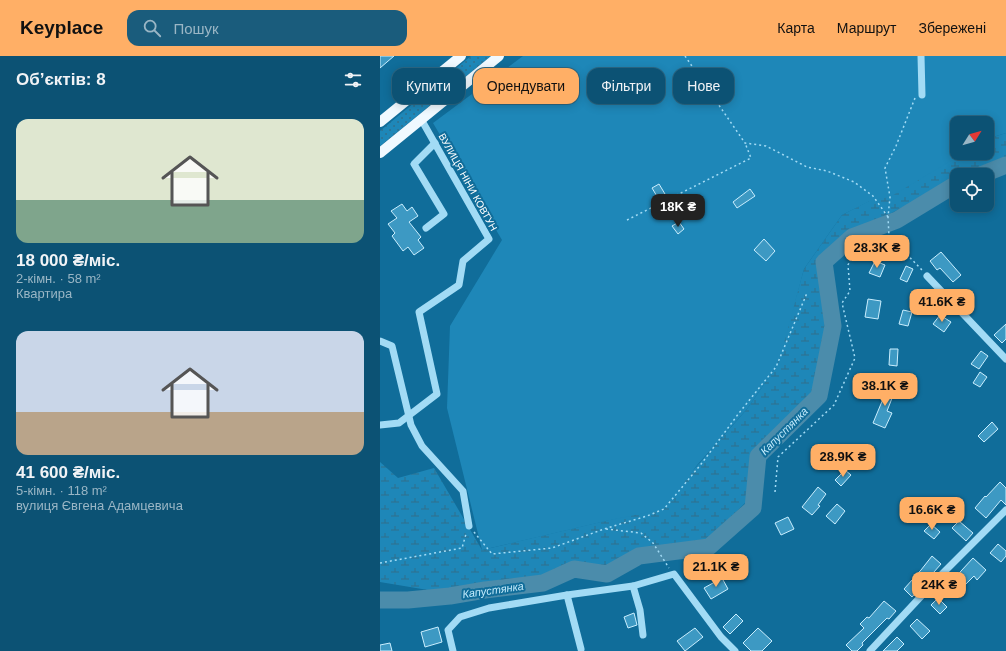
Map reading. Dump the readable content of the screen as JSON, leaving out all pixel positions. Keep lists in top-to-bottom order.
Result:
{
  "streets": {
    "street": ["ВУЛИЦЯ НІНИ КОВТУН"]
  },
  "water": ["Капустянка"],
  "north": "top right",
  "page": {
    "header": "Keyplace",
    "search": "Пошук",
    "nav": ["Карта", "Маршрут", "Збережені"],
    "heading": "Об’єктів: 8",
    "chip": [
      "Купити",
      "Орендувати",
      "Фільтри",
      "Нове"
    ],
    "list": [
      {
        "name": "18 000 ₴/міс.",
        "note": "2-кімн. · 58 m² · Квартира"
      },
      {
        "name": "41 600 ₴/міс.",
        "note": "5-кімн. · 118 m² · вулиця Євгена Адамцевича"
      }
    ],
    "price": [
      "18K ₴",
      "28.3K ₴",
      "41.6K ₴",
      "38.1K ₴",
      "28.9K ₴",
      "16.6K ₴",
      "21.1K ₴",
      "24K ₴"
    ]
  }
}
